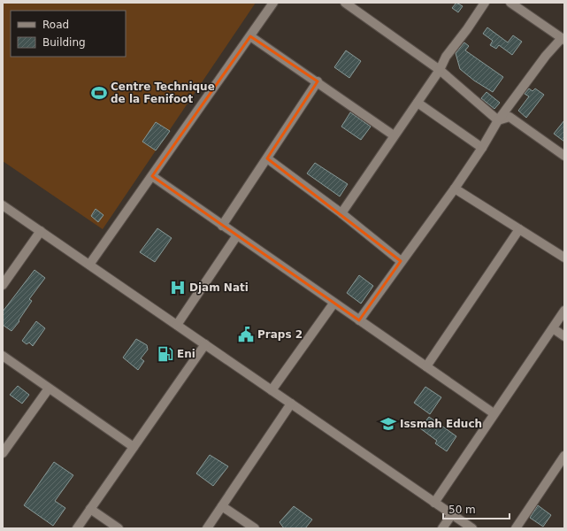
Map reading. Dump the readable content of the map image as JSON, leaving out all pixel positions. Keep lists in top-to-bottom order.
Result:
{
  "places": {
    "sports": ["Centre Technique de la Fenifoot"],
    "hospital": ["Djam Nati"],
    "public building": ["Praps 2"],
    "fuel station": ["Eni"],
    "school or university": ["Issmah Educh"]
  },
  "legend": ["Road", "Building"],
  "scale_bar": "50 m"
}
